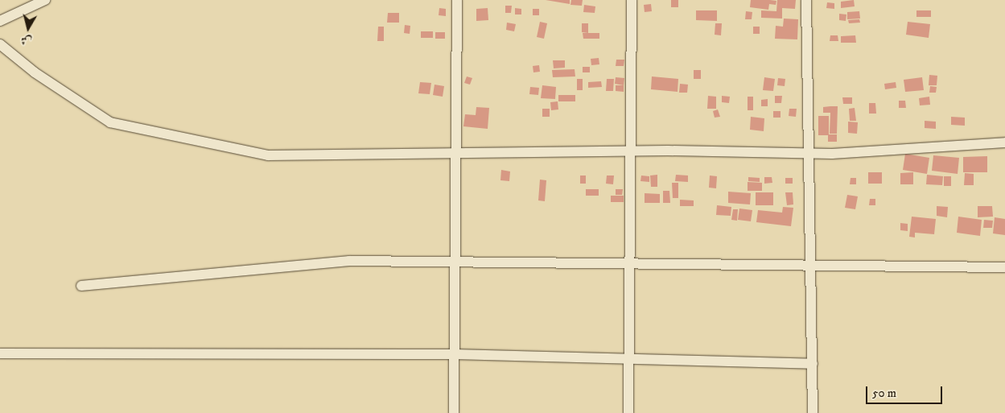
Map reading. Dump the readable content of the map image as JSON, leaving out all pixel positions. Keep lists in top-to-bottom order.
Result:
{
  "scale_bar": "50 m",
  "north": "bottom"
}
